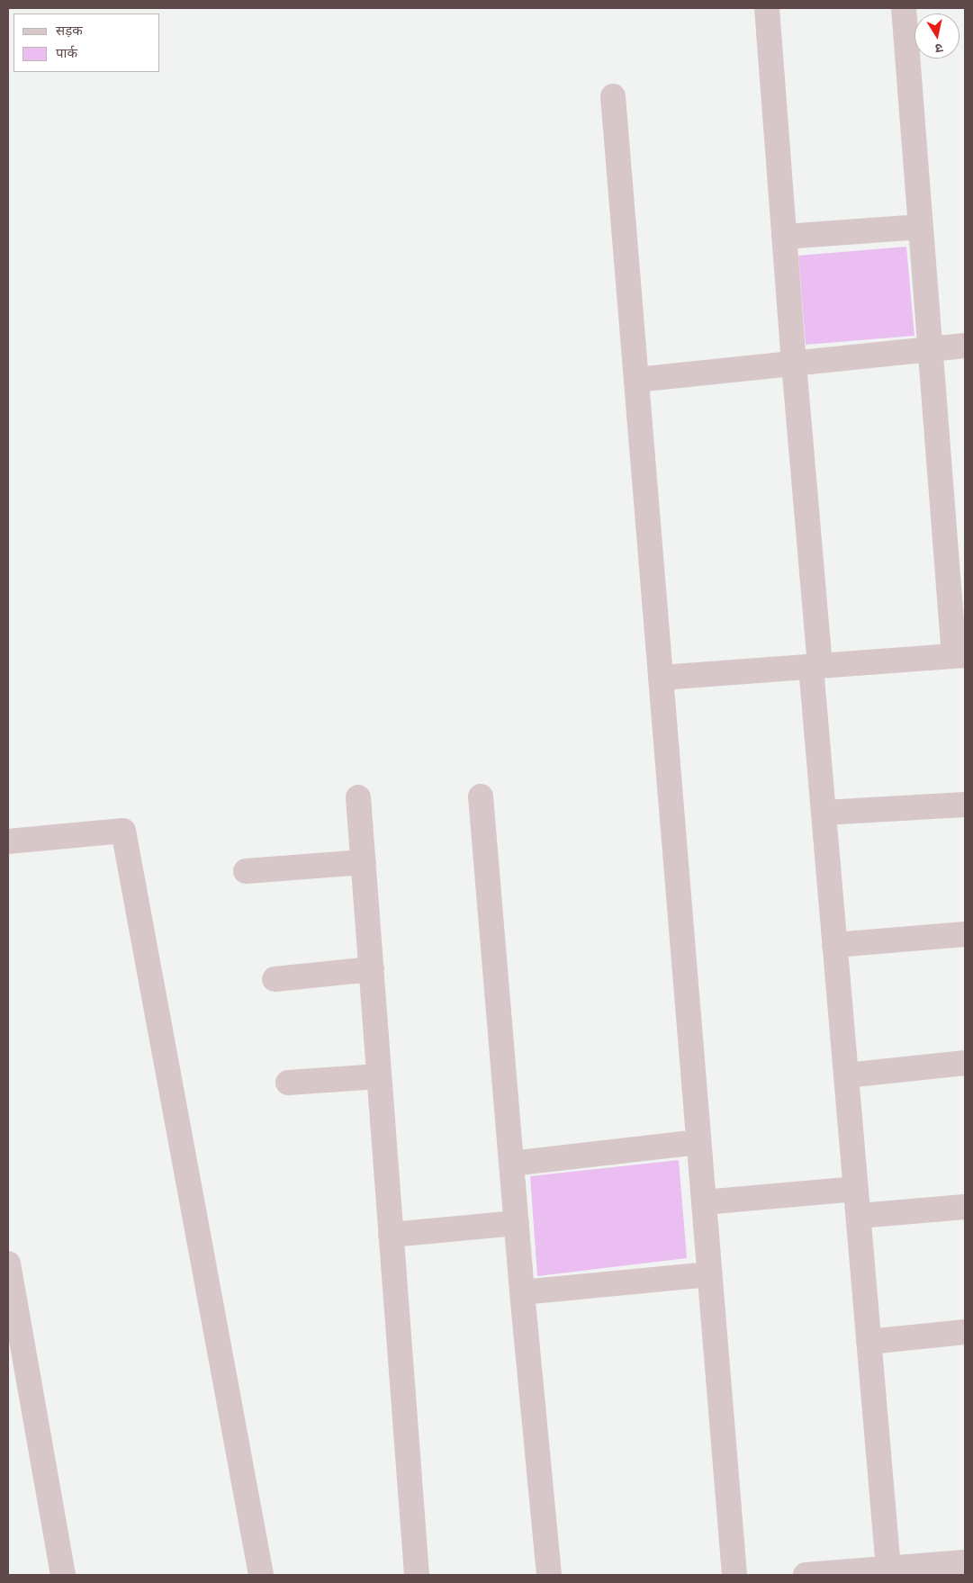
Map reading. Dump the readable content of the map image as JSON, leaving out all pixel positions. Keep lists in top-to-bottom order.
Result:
{
  "legend": ["सड़क", "पार्क"],
  "north": "bottom"
}
